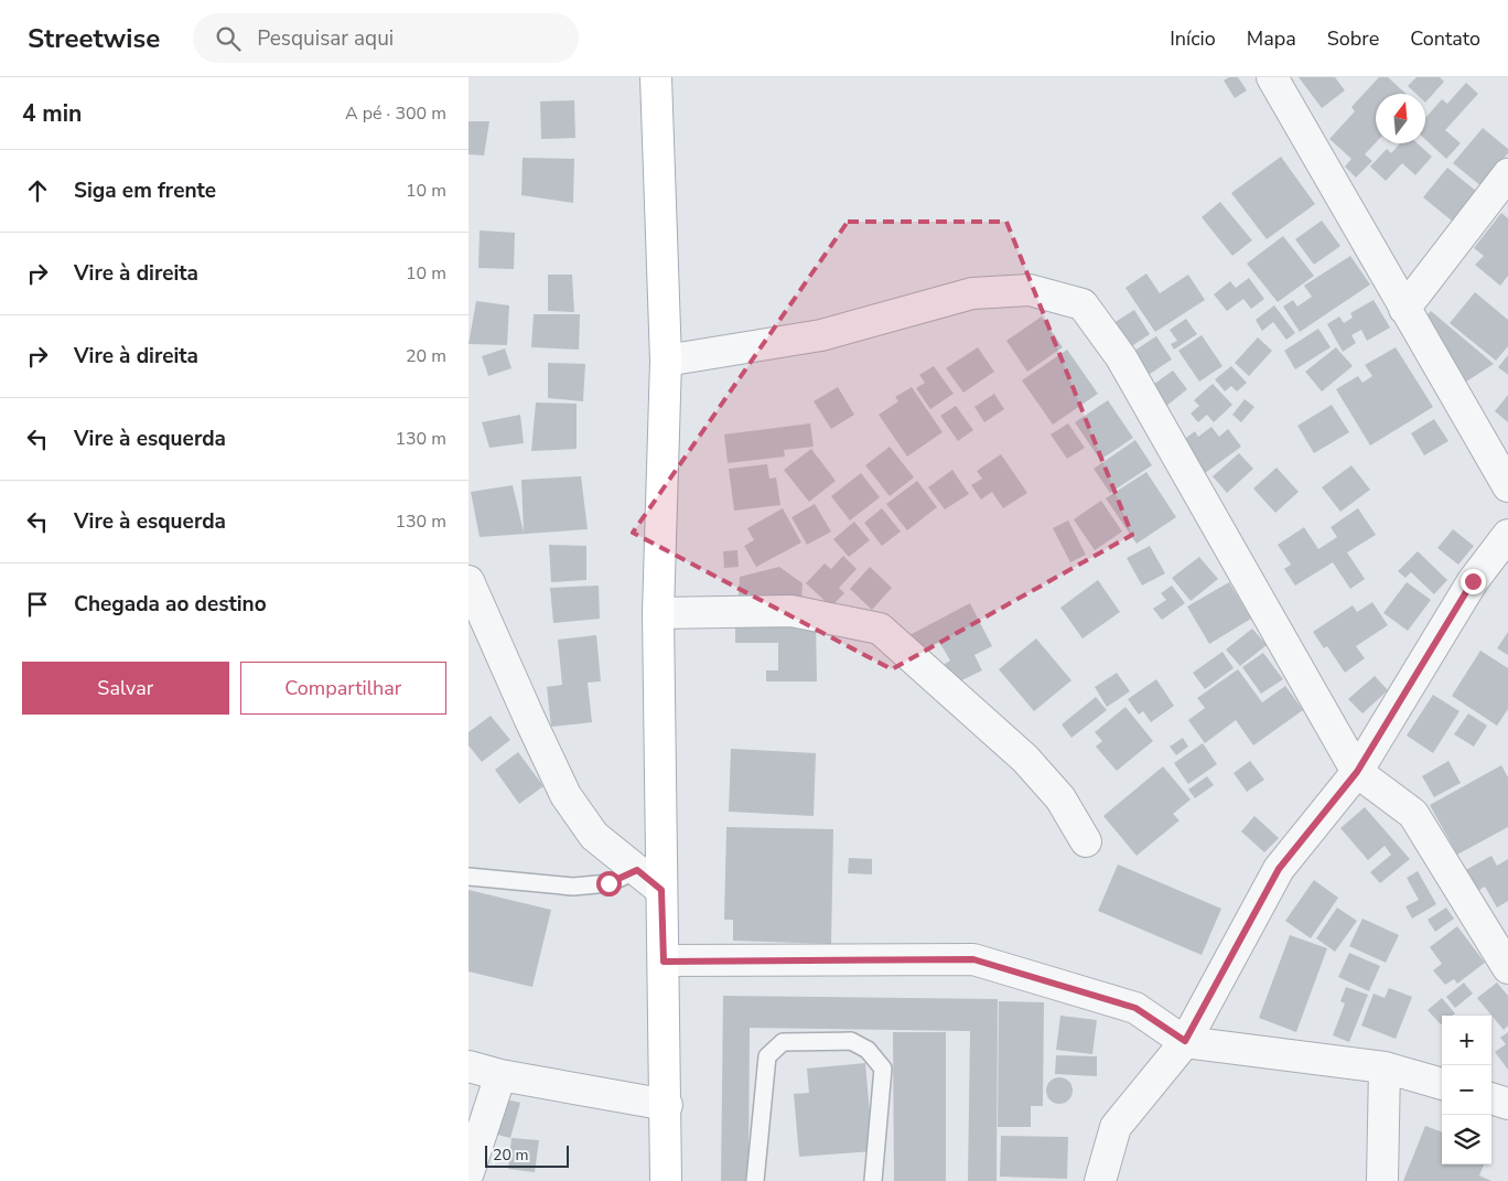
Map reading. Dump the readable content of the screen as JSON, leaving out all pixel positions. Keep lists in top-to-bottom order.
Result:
{
  "scale_bar": "20 m",
  "north": "top",
  "page": {
    "header": "Streetwise",
    "search": "Pesquisar aqui",
    "nav": [
      "Início",
      "Mapa",
      "Sobre",
      "Contato"
    ],
    "heading": ["4 min", "A pé · 300 m"],
    "list": [
      ["Siga em frente", "10 m"],
      ["Vire à direita", "10 m"],
      ["Vire à direita", "20 m"],
      ["Vire à esquerda", "130 m"],
      ["Vire à esquerda", "130 m"],
      "Chegada ao destino"
    ],
    "buttons": ["Salvar", "Compartilhar"],
    "map_buttons": ["+", "−"],
    "scale": "20 m"
  }
}
